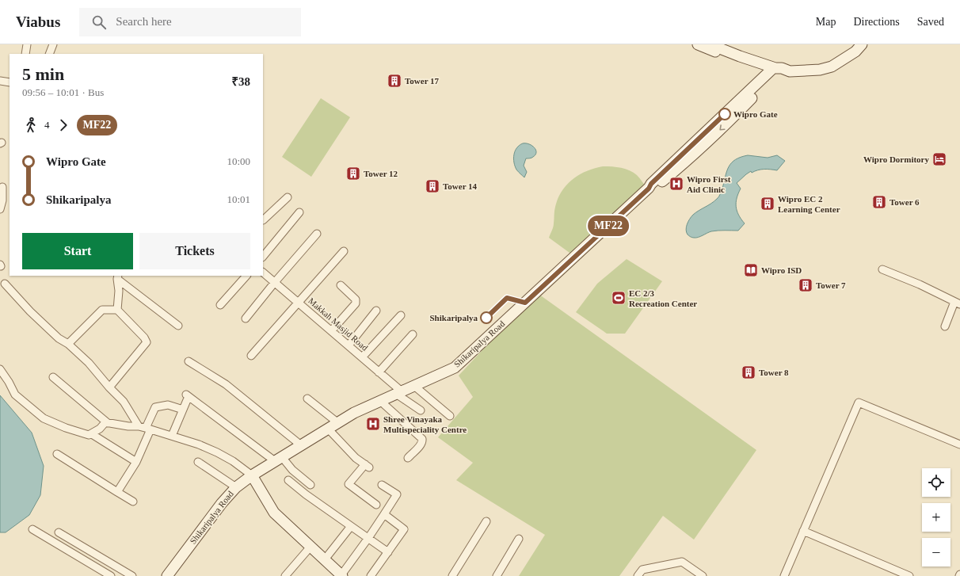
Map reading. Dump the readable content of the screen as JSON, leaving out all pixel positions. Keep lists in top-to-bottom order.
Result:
{
  "streets": {
    "street": ["Makkah Masjid Road", "Shikaripalya Road"]
  },
  "crossings": [
    ["Makkah Masjid Road", "Shikaripalya Road"]
  ],
  "places": {
    "building": [
      "Tower 17",
      "Tower 12",
      "Tower 14",
      "Tower 6",
      "Wipro EC 2 Learning Center",
      "Tower 7",
      "Tower 8"
    ],
    "other": ["Wipro Gate", "Shikaripalya"],
    "hotel": ["Wipro Dormitory"],
    "hospital": ["Wipro First Aid Clinic", "Shree Vinayaka Multispeciality Centre"],
    "library": ["Wipro ISD"],
    "sports": ["EC 2/3 Recreation Center"]
  },
  "lines": ["bus line MF22"],
  "page": {
    "header": "Viabus",
    "search": "Search here",
    "nav": ["Map", "Directions", "Saved"],
    "on_map": "MF22",
    "heading": ["5 min", "09:56 – 10:01 · Bus", "₹38"],
    "legs": ["4", "MF22"],
    "list": [
      {
        "name": "Wipro Gate",
        "value": "10:00"
      },
      {
        "name": "Shikaripalya",
        "value": "10:01"
      }
    ],
    "buttons": ["Start", "Tickets"],
    "map_buttons": ["+", "−"]
  }
}
